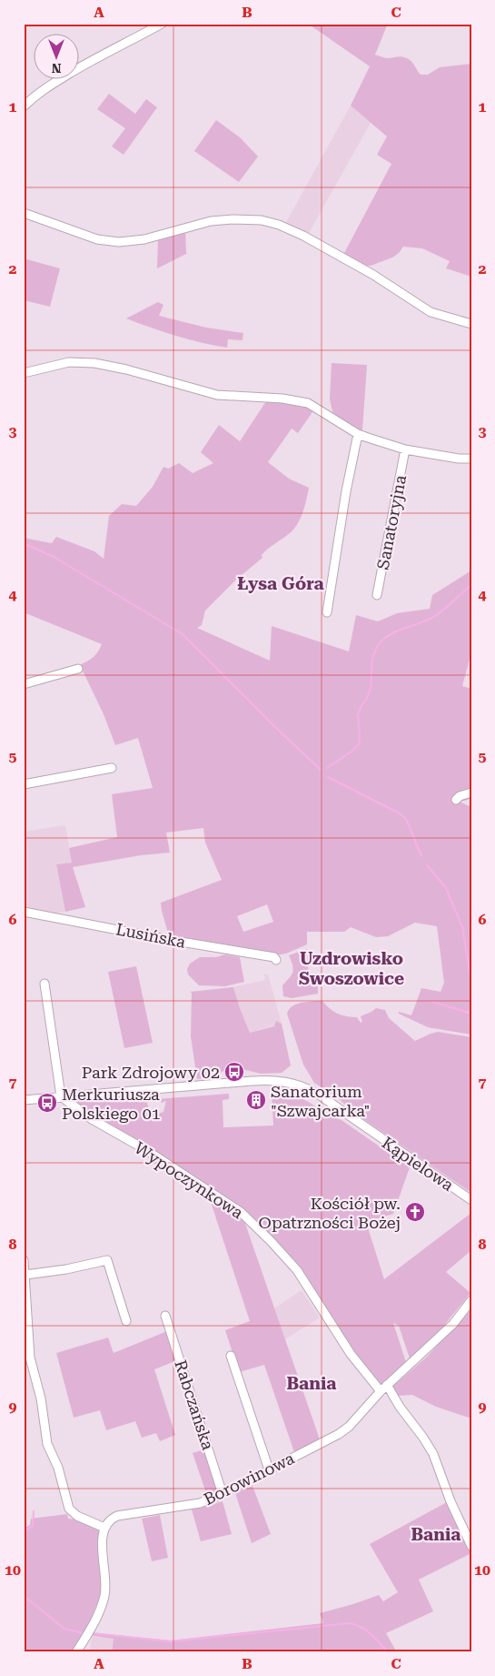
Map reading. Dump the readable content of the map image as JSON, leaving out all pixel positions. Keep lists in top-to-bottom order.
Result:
{
  "streets": {
    "street": [
      "Sanatoryjna",
      "Lusińska",
      "Kąpielowa",
      "Wypoczynkowa",
      "Rabczańska",
      "Borowinowa"
    ]
  },
  "crossings": [
    ["Kąpielowa", "Wypoczynkowa"],
    ["Wypoczynkowa", "Borowinowa"],
    ["Rabczańska", "Borowinowa"]
  ],
  "districts": [
    "Łysa Góra",
    "Uzdrowisko Swoszowice",
    "Bania",
    "Bania"
  ],
  "places": {
    "bus stop": ["Park Zdrojowy 02", "Merkuriusza Polskiego 01"],
    "building": ["Sanatorium \"Szwajcarka\""],
    "church": ["Kościół pw. Opatrzności Bożej"]
  },
  "north": "bottom",
  "grid": {
    "columns": ["A", "B", "C"],
    "rows": [
      "1",
      "2",
      "3",
      "4",
      "5",
      "6",
      "7",
      "8",
      "9",
      "10"
    ]
  }
}
